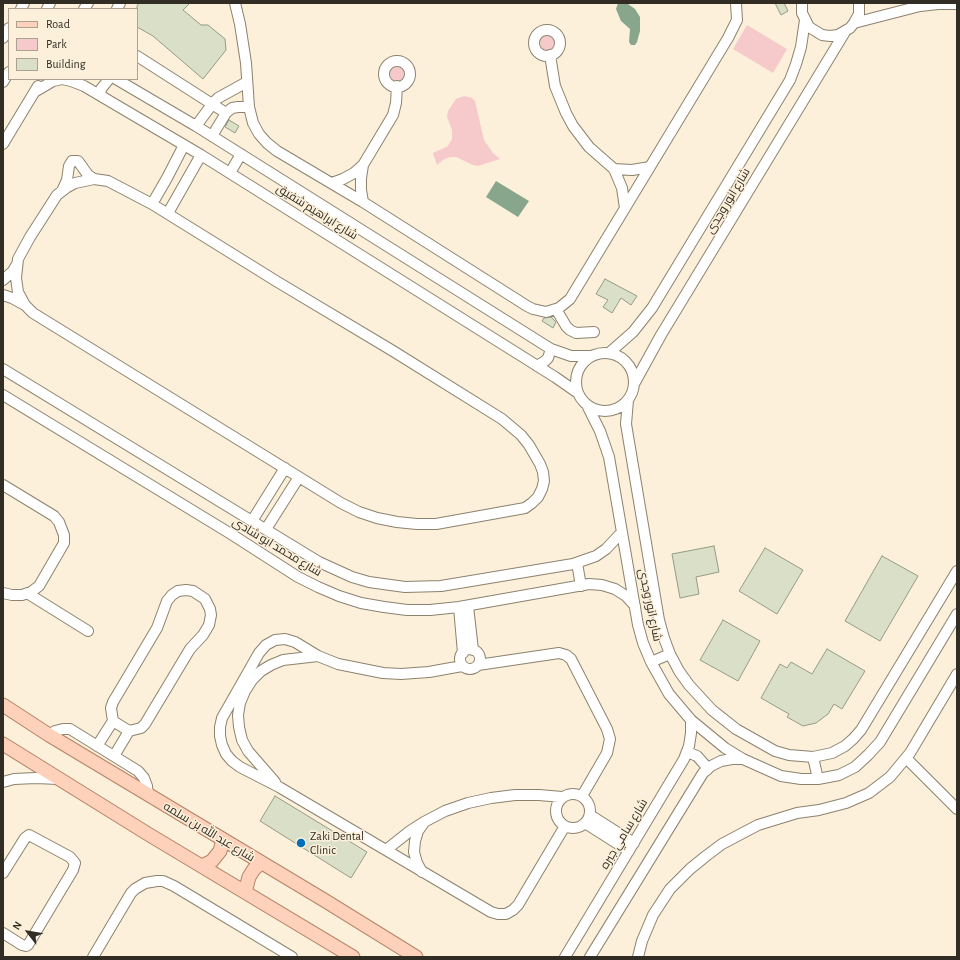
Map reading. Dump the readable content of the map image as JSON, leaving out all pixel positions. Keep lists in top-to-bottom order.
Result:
{
  "streets": {
    "main road": ["شارع عبد الله بن سلمه"],
    "street": [
      "شارع انور وجدى",
      "شارع ابراهيم شفيق",
      "شارع محمد ابو شادى",
      "شارع سامي جبره"
    ]
  },
  "crossings": [
    ["شارع انور وجدى", "شارع ابراهيم شفيق"],
    ["شارع انور وجدى", "شارع محمد ابو شادى"],
    ["شارع انور وجدى", "شارع سامي جبره"]
  ],
  "places": ["Zaki Dental Clinic"],
  "legend": ["Road", "Park", "Building"],
  "north": "top left"
}
